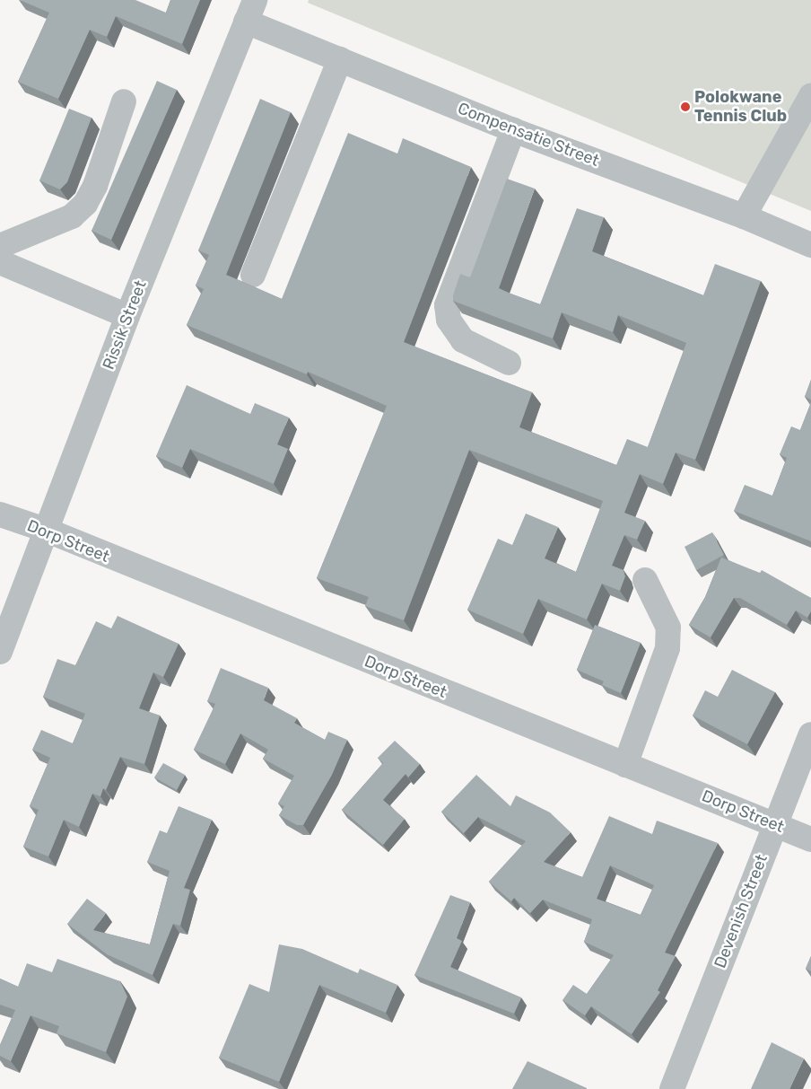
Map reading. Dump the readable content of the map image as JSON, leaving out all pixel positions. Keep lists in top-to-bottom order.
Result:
{
  "streets": {
    "street": [
      "Compensatie Street",
      "Rissik Street",
      "Dorp Street",
      "Devenish Street"
    ]
  },
  "crossings": [
    ["Compensatie Street", "Rissik Street"],
    ["Rissik Street", "Dorp Street"],
    ["Dorp Street", "Devenish Street"]
  ],
  "places": ["Polokwane Tennis Club"]
}
